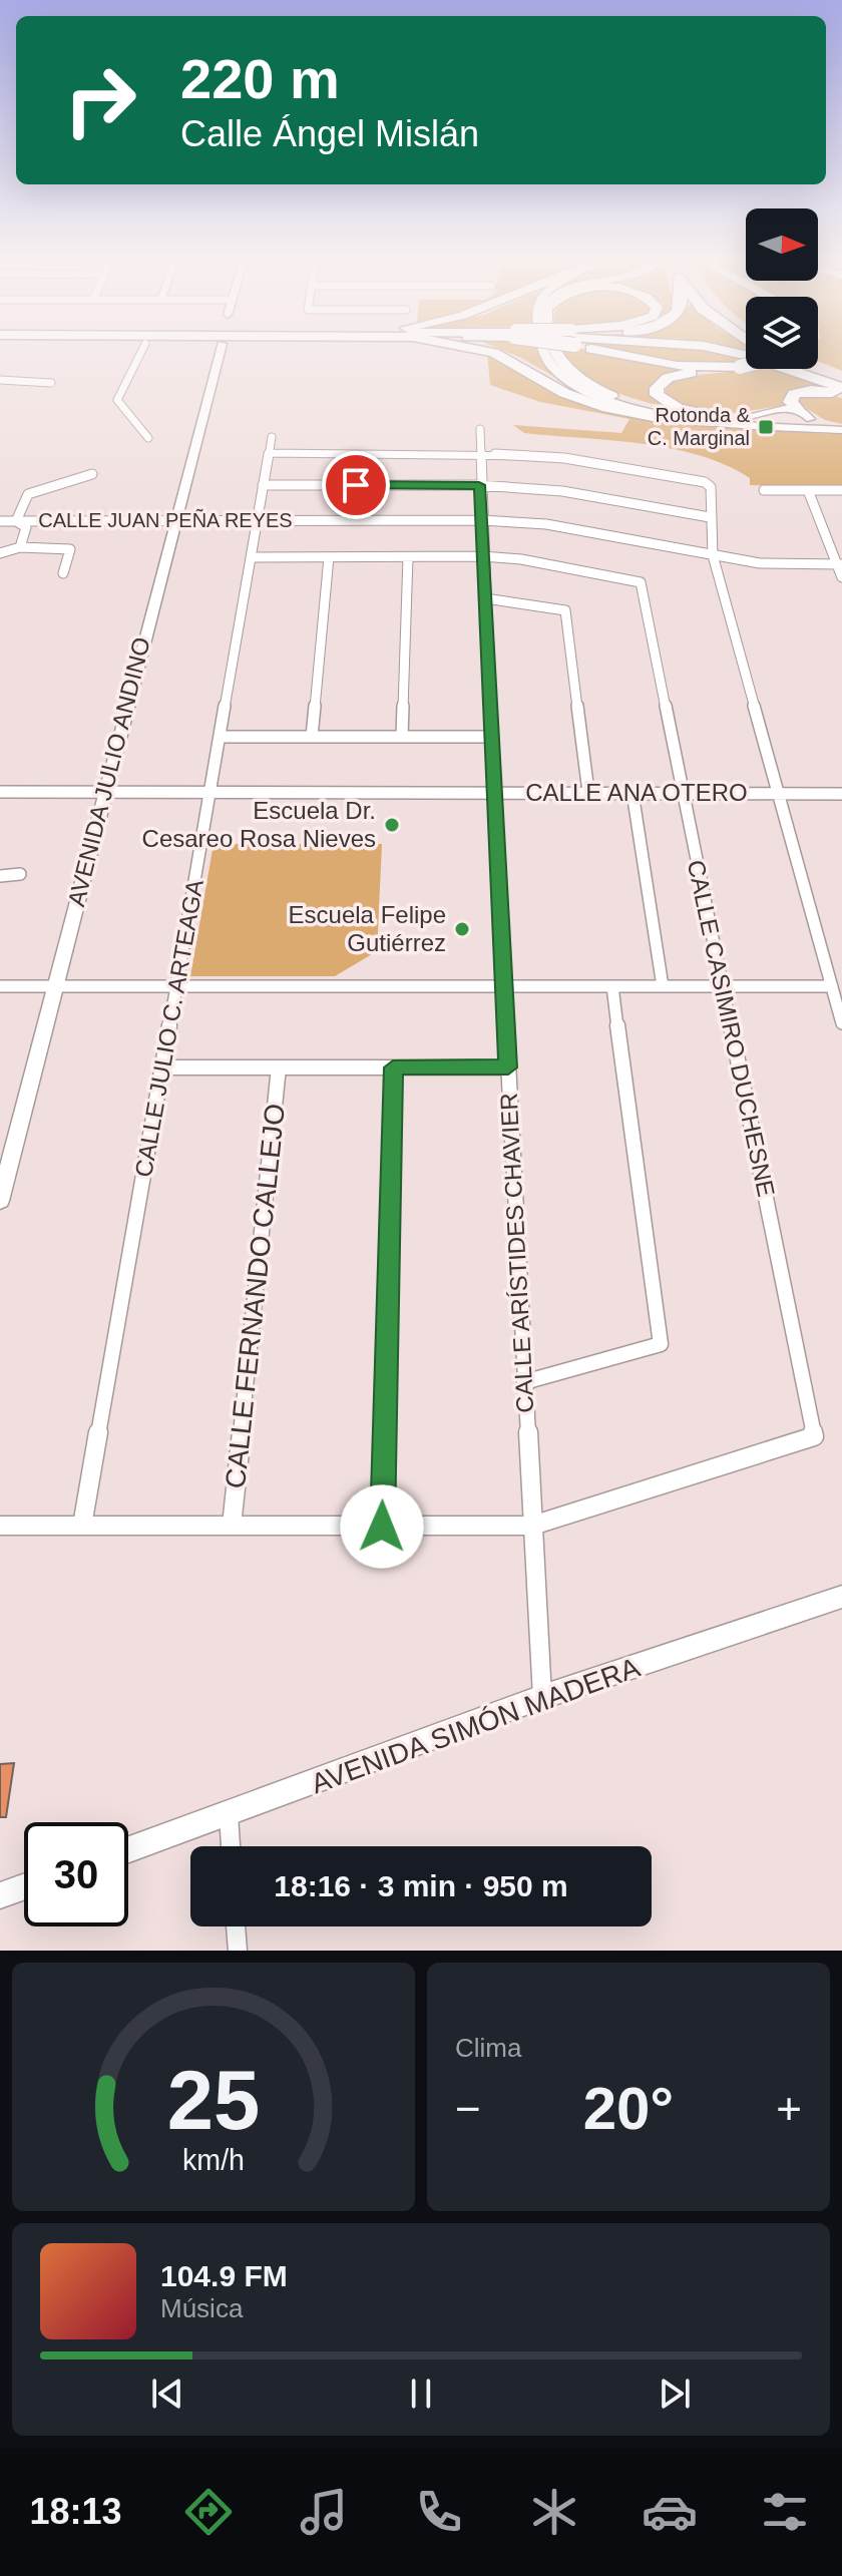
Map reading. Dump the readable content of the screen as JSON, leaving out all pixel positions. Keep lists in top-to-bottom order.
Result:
{
  "streets": {
    "street": [
      "CALLE JUAN PEÑA REYES",
      "AVENIDA JULIO ANDINO",
      "CALLE ANA OTERO",
      "CALLE JULIO C. ARTEAGA",
      "CALLE CASIMIRO DUCHESNE",
      "CALLE ARÍSTIDES CHAVIER",
      "CALLE FERNANDO CALLEJO",
      "AVENIDA SIMÓN MADERA"
    ]
  },
  "crossings": [
    ["CALLE JUAN PEÑA REYES", "AVENIDA JULIO ANDINO"],
    ["CALLE JUAN PEÑA REYES", "CALLE JULIO C. ARTEAGA"],
    ["CALLE JUAN PEÑA REYES", "CALLE ARÍSTIDES CHAVIER"],
    ["AVENIDA JULIO ANDINO", "CALLE ANA OTERO"],
    ["CALLE ANA OTERO", "CALLE JULIO C. ARTEAGA"],
    ["CALLE ANA OTERO", "CALLE CASIMIRO DUCHESNE"],
    ["CALLE ANA OTERO", "CALLE ARÍSTIDES CHAVIER"],
    ["CALLE CASIMIRO DUCHESNE", "CALLE ARÍSTIDES CHAVIER"],
    ["CALLE ARÍSTIDES CHAVIER", "AVENIDA SIMÓN MADERA"]
  ],
  "places": {
    "transit": ["Rotonda & C. Marginal"],
    "other": ["Escuela Dr. Cesareo Rosa Nieves", "Escuela Felipe Gutiérrez"]
  },
  "north": "right",
  "page": {
    "turn": ["220 m", "Calle Ángel Mislán"],
    "limit": "30",
    "trip": "18:16 · 3 min · 950 m",
    "tile": "Clima",
    "heat": ["−", "20°", "+"],
    "song": ["104.9 FM", "Música"],
    "tabs": "18:13",
    "gauge": ["25", "km/h"]
  }
}
